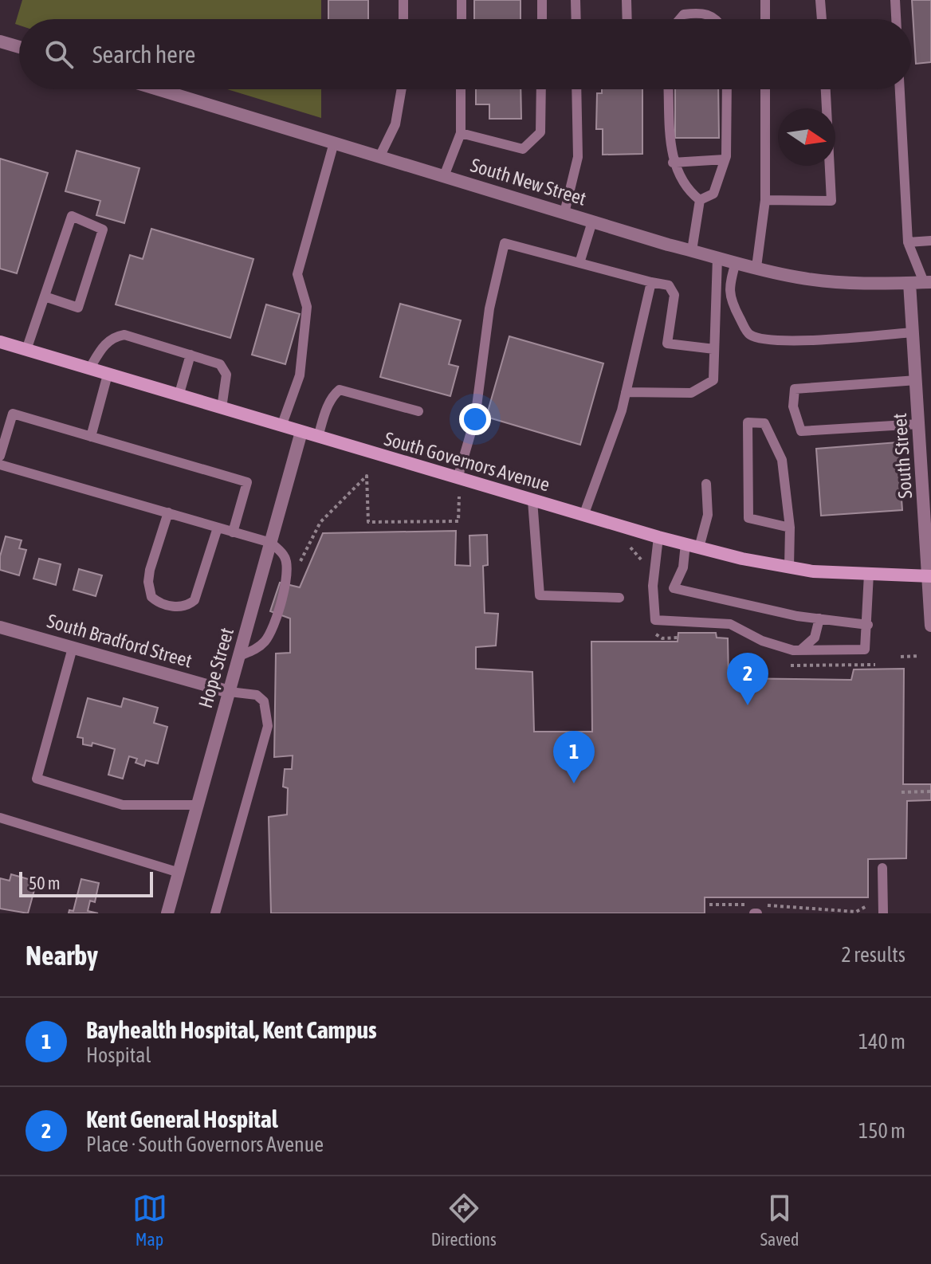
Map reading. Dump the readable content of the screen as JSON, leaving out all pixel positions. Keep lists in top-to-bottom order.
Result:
{
  "streets": {
    "main road": ["South Governors Avenue"],
    "street": [
      "South New Street",
      "South Street",
      "South Bradford Street",
      "Hope Street"
    ]
  },
  "crossings": [
    ["South New Street", "South Street"],
    ["South Street", "South Governors Avenue"],
    ["South Governors Avenue", "Hope Street"],
    ["South Bradford Street", "Hope Street"]
  ],
  "scale_bar": "50 m",
  "north": "right",
  "page": {
    "search": "Search here",
    "pins": ["2", "1"],
    "scale": "50 m",
    "heading": ["Nearby", "2 results"],
    "list": [
      {
        "mark": "1",
        "name": "Bayhealth Hospital, Kent Campus",
        "note": "Hospital",
        "value": "140 m"
      },
      {
        "mark": "2",
        "name": "Kent General Hospital",
        "note": "Place · South Governors Avenue",
        "value": "150 m"
      }
    ],
    "nav": ["Map", "Directions", "Saved"]
  }
}
